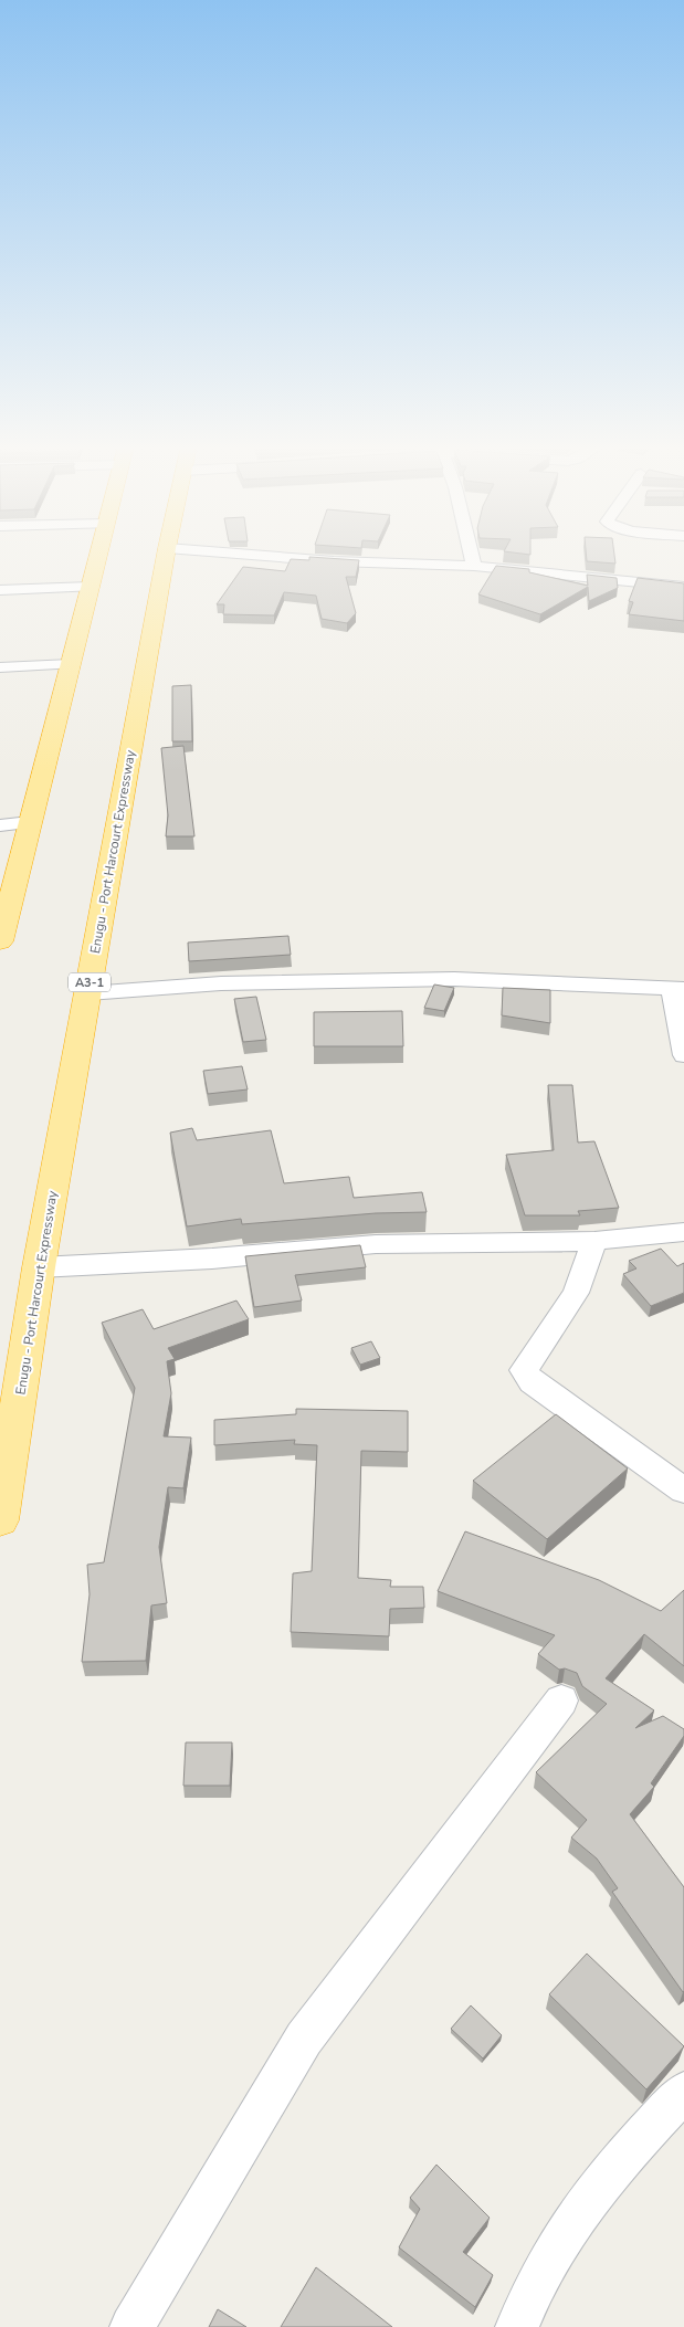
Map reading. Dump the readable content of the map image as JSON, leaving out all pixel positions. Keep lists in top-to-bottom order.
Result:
{
  "streets": {
    "highway": ["Enugu - Port Harcourt Expressway", "A3-1"]
  }
}
